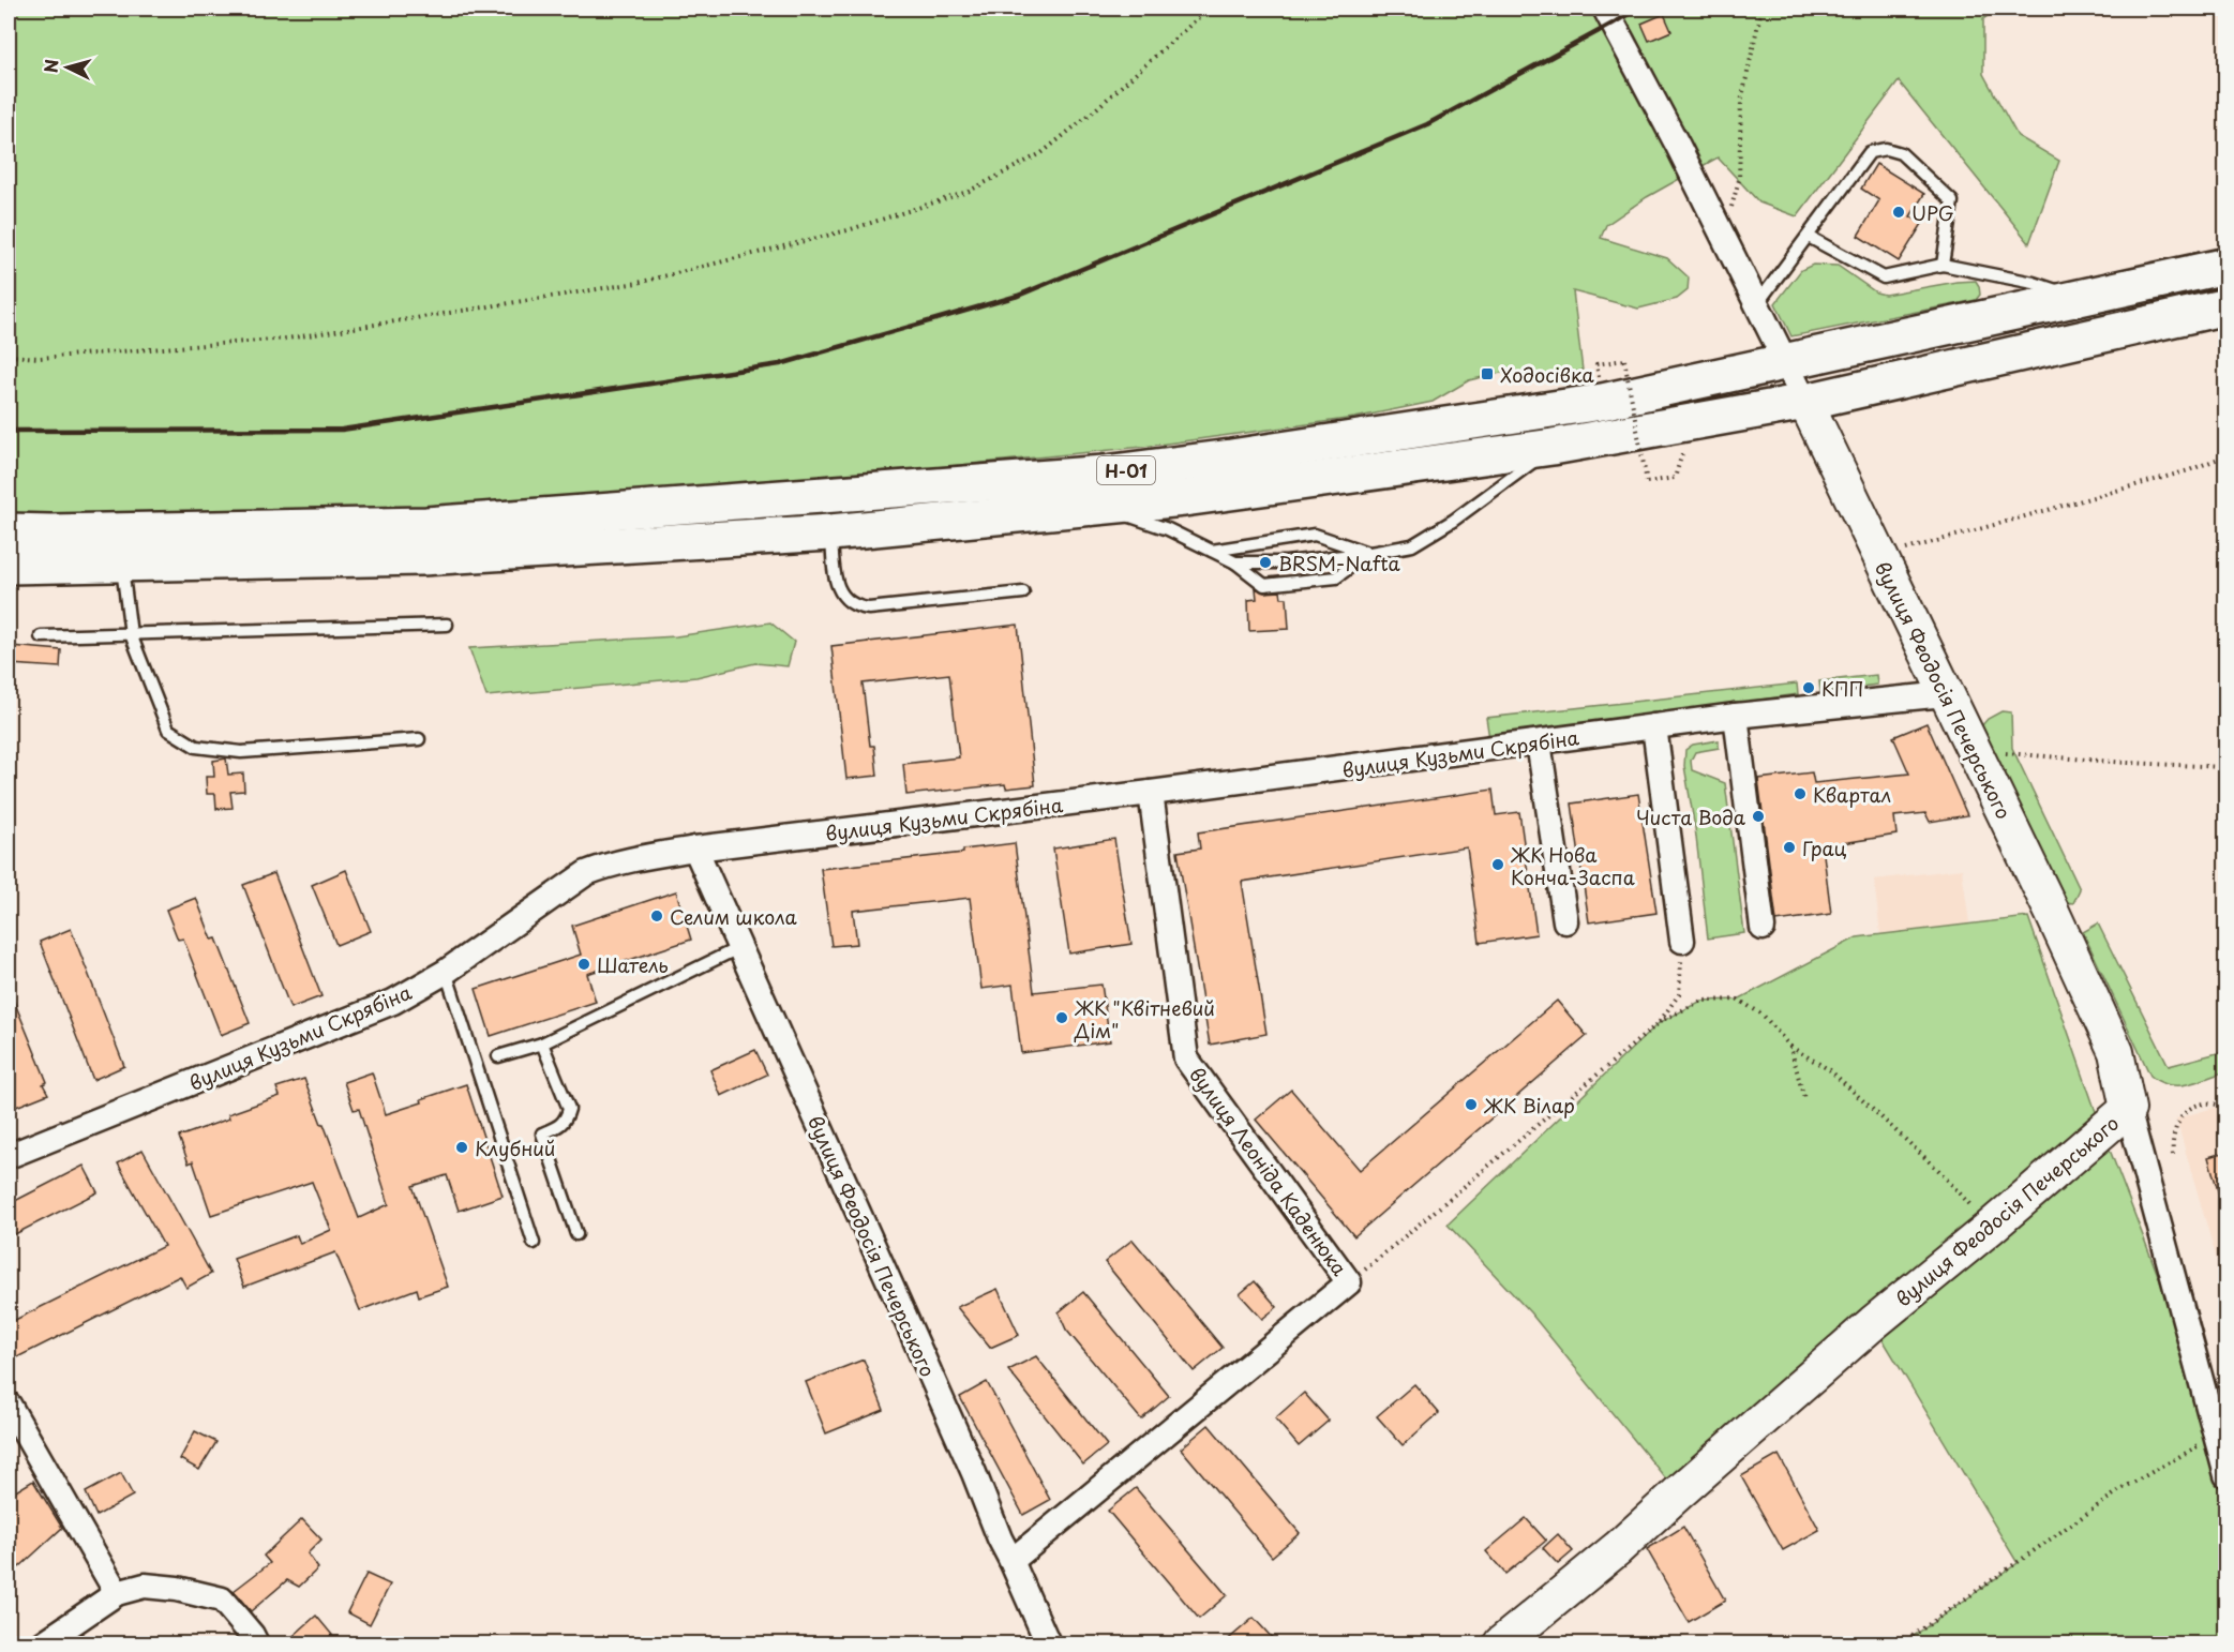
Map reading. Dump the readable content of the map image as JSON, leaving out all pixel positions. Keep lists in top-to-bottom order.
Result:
{
  "streets": {
    "main road": ["Н-01"],
    "street": ["вулиця Феодосія Печерського", "вулиця Кузьми Скрябіна", "вулиця Леоніда Каденюка"]
  },
  "crossings": [
    ["Н-01", "вулиця Феодосія Печерського"],
    ["вулиця Феодосія Печерського", "вулиця Кузьми Скрябіна"],
    ["вулиця Кузьми Скрябіна", "вулиця Леоніда Каденюка"]
  ],
  "places": {
    "other": [
      "UPG",
      "BRSM-Nafta",
      "КПП",
      "Квартал",
      "Чиста Вода",
      "Грац",
      "ЖК Нова Конча-Заспа",
      "Селим школа",
      "Шатель",
      "ЖК \"Квітневий Дім\"",
      "ЖК Вілар",
      "Клубний"
    ],
    "transit": ["Ходосівка"]
  },
  "north": "left"
}
